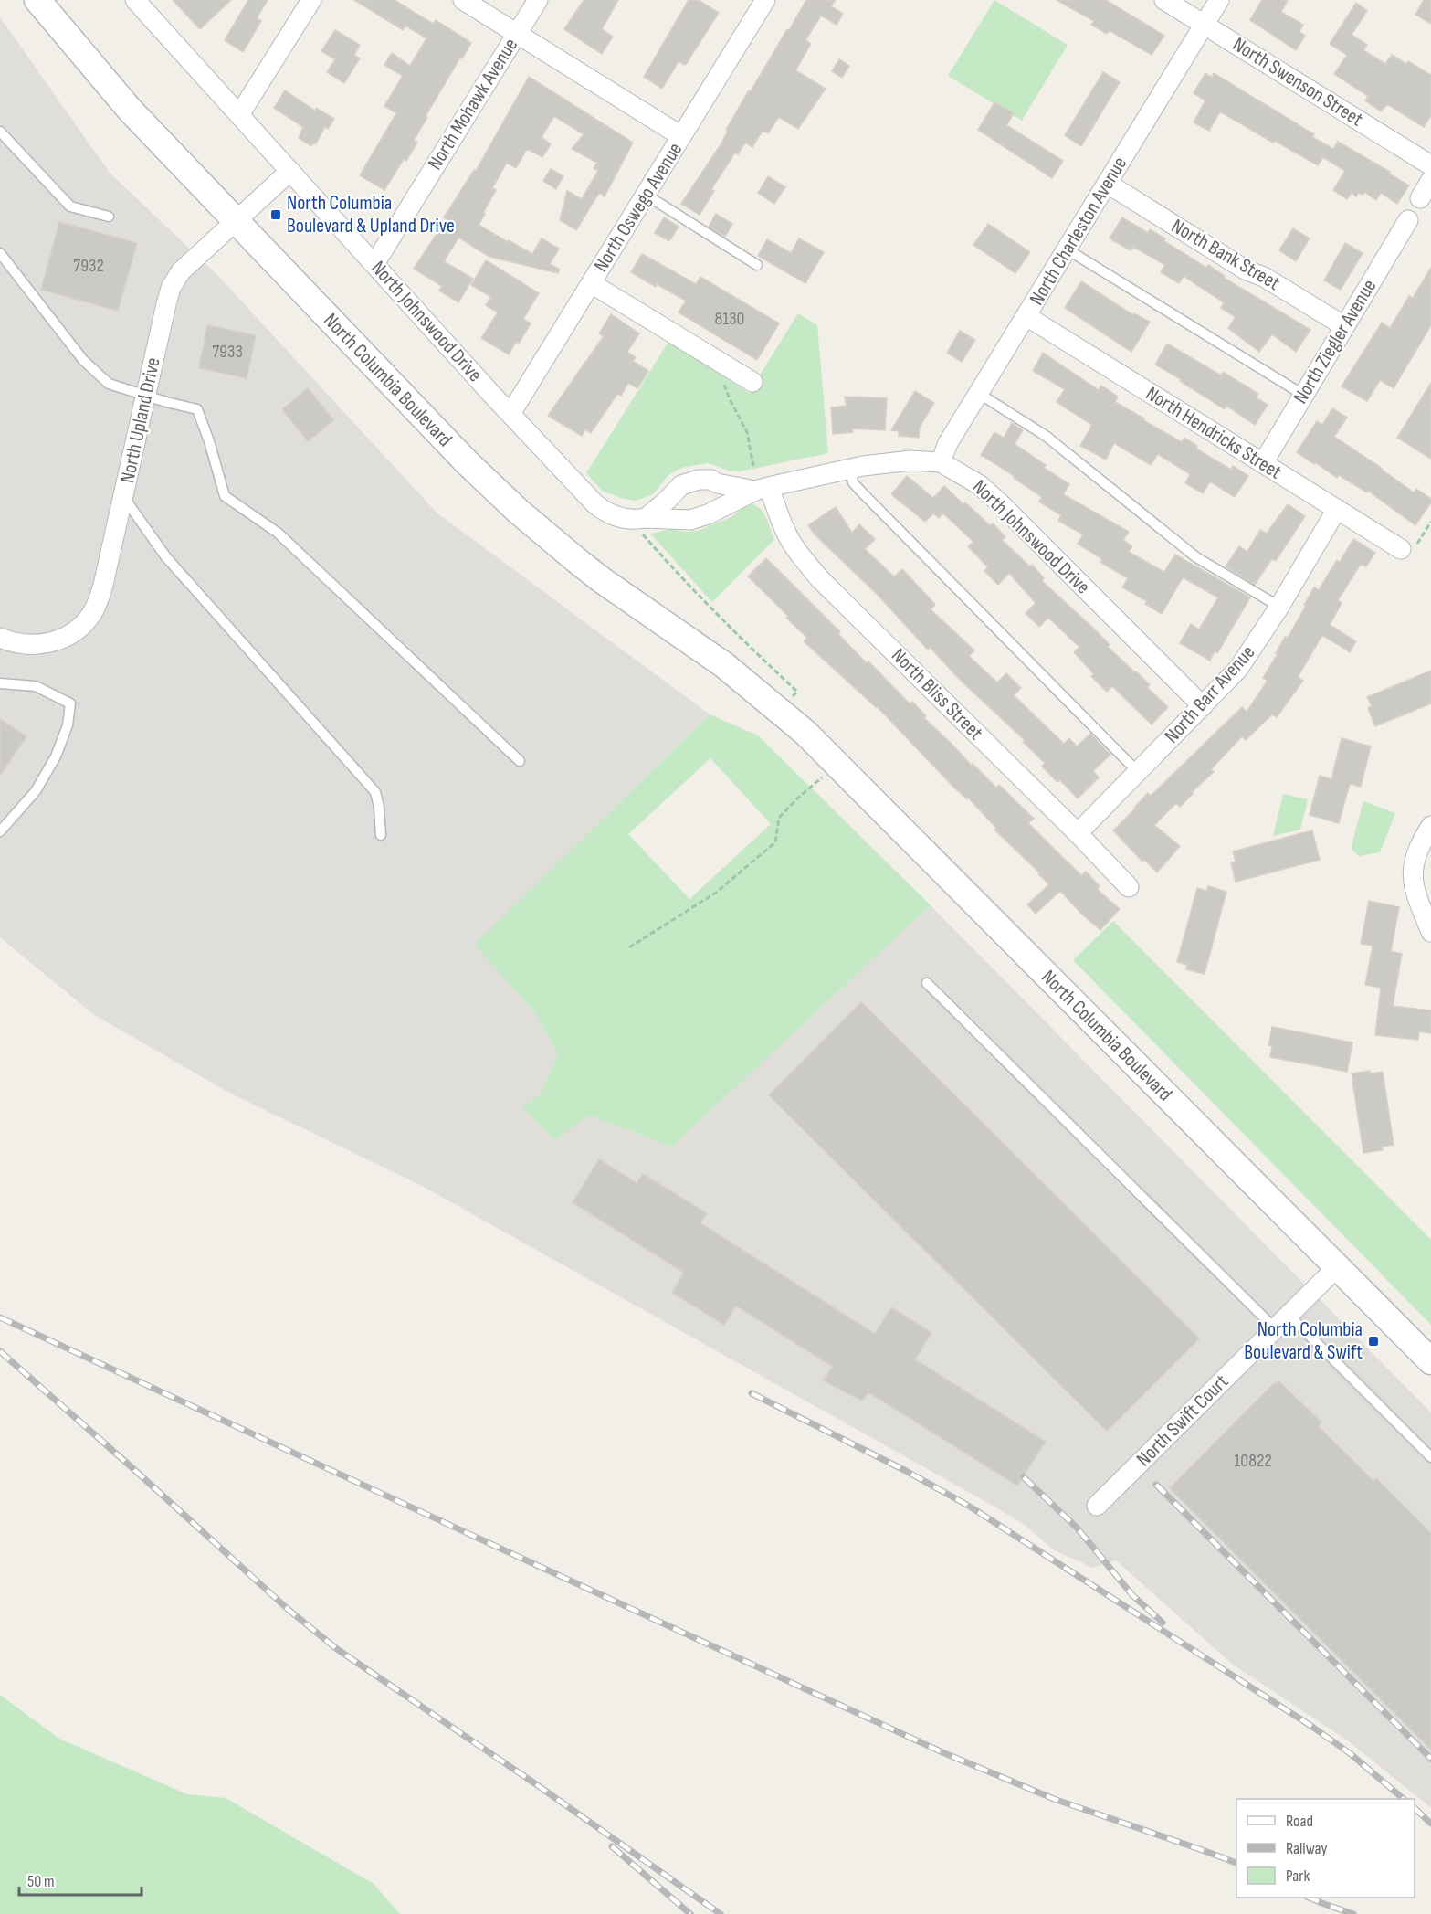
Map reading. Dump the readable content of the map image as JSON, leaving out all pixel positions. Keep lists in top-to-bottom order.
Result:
{
  "streets": {
    "main road": ["North Columbia Boulevard"],
    "street": [
      "North Swenson Street",
      "North Mohawk Avenue",
      "North Oswego Avenue",
      "North Charleston Avenue",
      "North Bank Street",
      "North Johnswood Drive",
      "North Ziegler Avenue",
      "North Upland Drive",
      "North Hendricks Street",
      "North Bliss Street",
      "North Barr Avenue",
      "North Swift Court"
    ]
  },
  "crossings": [
    ["North Swenson Street", "North Charleston Avenue"],
    ["North Mohawk Avenue", "North Johnswood Drive"],
    ["North Oswego Avenue", "North Johnswood Drive"],
    ["North Charleston Avenue", "North Bank Street"],
    ["North Charleston Avenue", "North Johnswood Drive"],
    ["North Charleston Avenue", "North Hendricks Street"],
    ["North Bank Street", "North Ziegler Avenue"],
    ["North Johnswood Drive", "North Upland Drive"],
    ["North Johnswood Drive", "North Bliss Street"],
    ["North Johnswood Drive", "North Barr Avenue"],
    ["North Ziegler Avenue", "North Hendricks Street"],
    ["North Columbia Boulevard", "North Upland Drive"],
    ["North Columbia Boulevard", "North Swift Court"],
    ["North Hendricks Street", "North Barr Avenue"],
    ["North Bliss Street", "North Barr Avenue"]
  ],
  "places": {
    "transit": ["North Columbia Boulevard & Upland Drive", "North Columbia Boulevard & Swift"]
  },
  "house_numbers": [
    "7932",
    "8130",
    "7933",
    "10822"
  ],
  "legend": ["Road", "Railway", "Park"],
  "scale_bar": "50 m"
}
